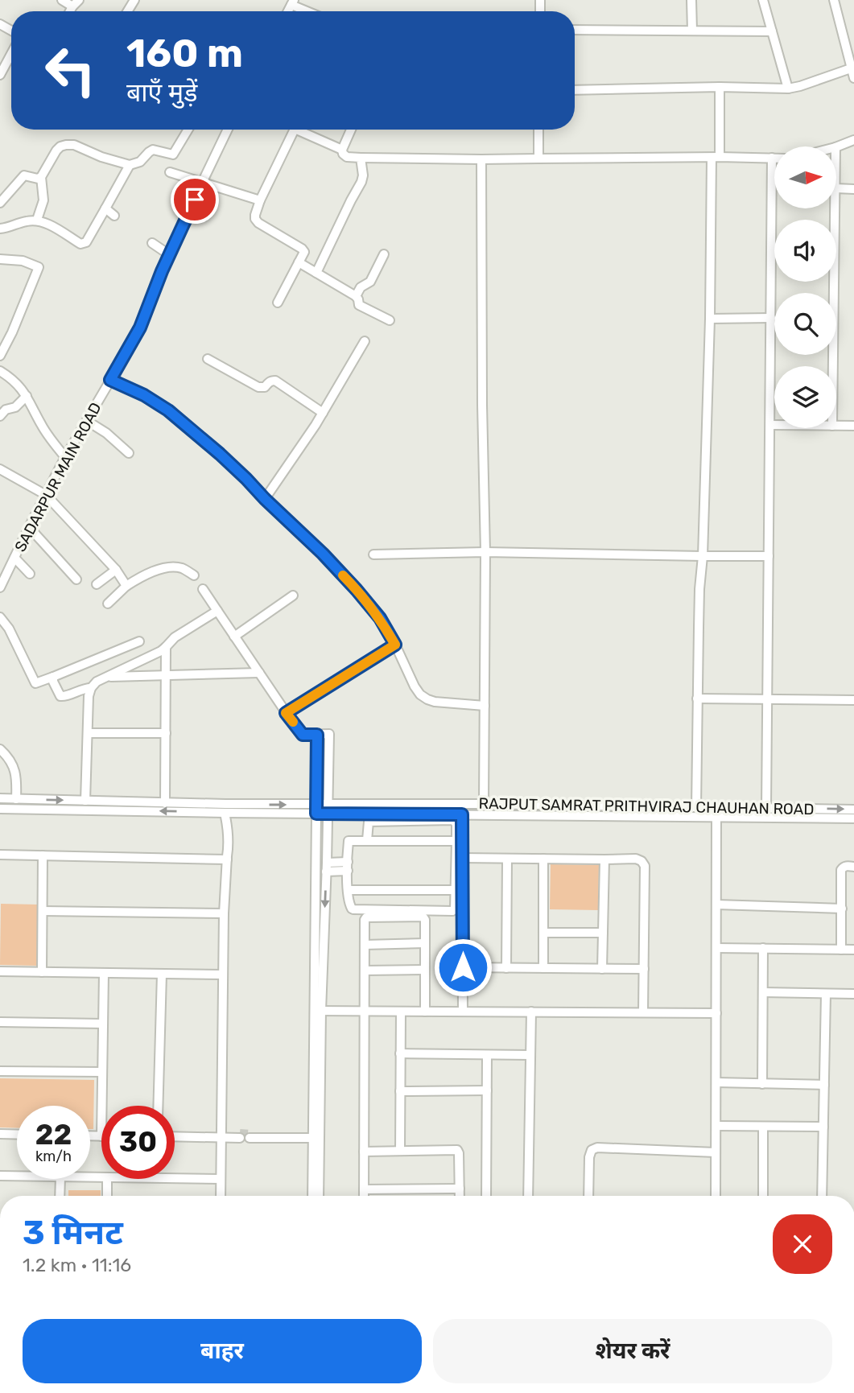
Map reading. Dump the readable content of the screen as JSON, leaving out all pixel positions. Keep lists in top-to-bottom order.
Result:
{
  "streets": {
    "street": ["SADARPUR MAIN ROAD", "RAJPUT SAMRAT PRITHVIRAJ CHAUHAN ROAD"]
  },
  "north": "right",
  "page": {
    "turn": ["160 m", "बाएँ मुड़ें"],
    "speed": "22 km/h",
    "limit": "30",
    "heading": ["3 मिनट", "1.2 km · 11:16"],
    "buttons": ["बाहर", "शेयर करें"]
  }
}
